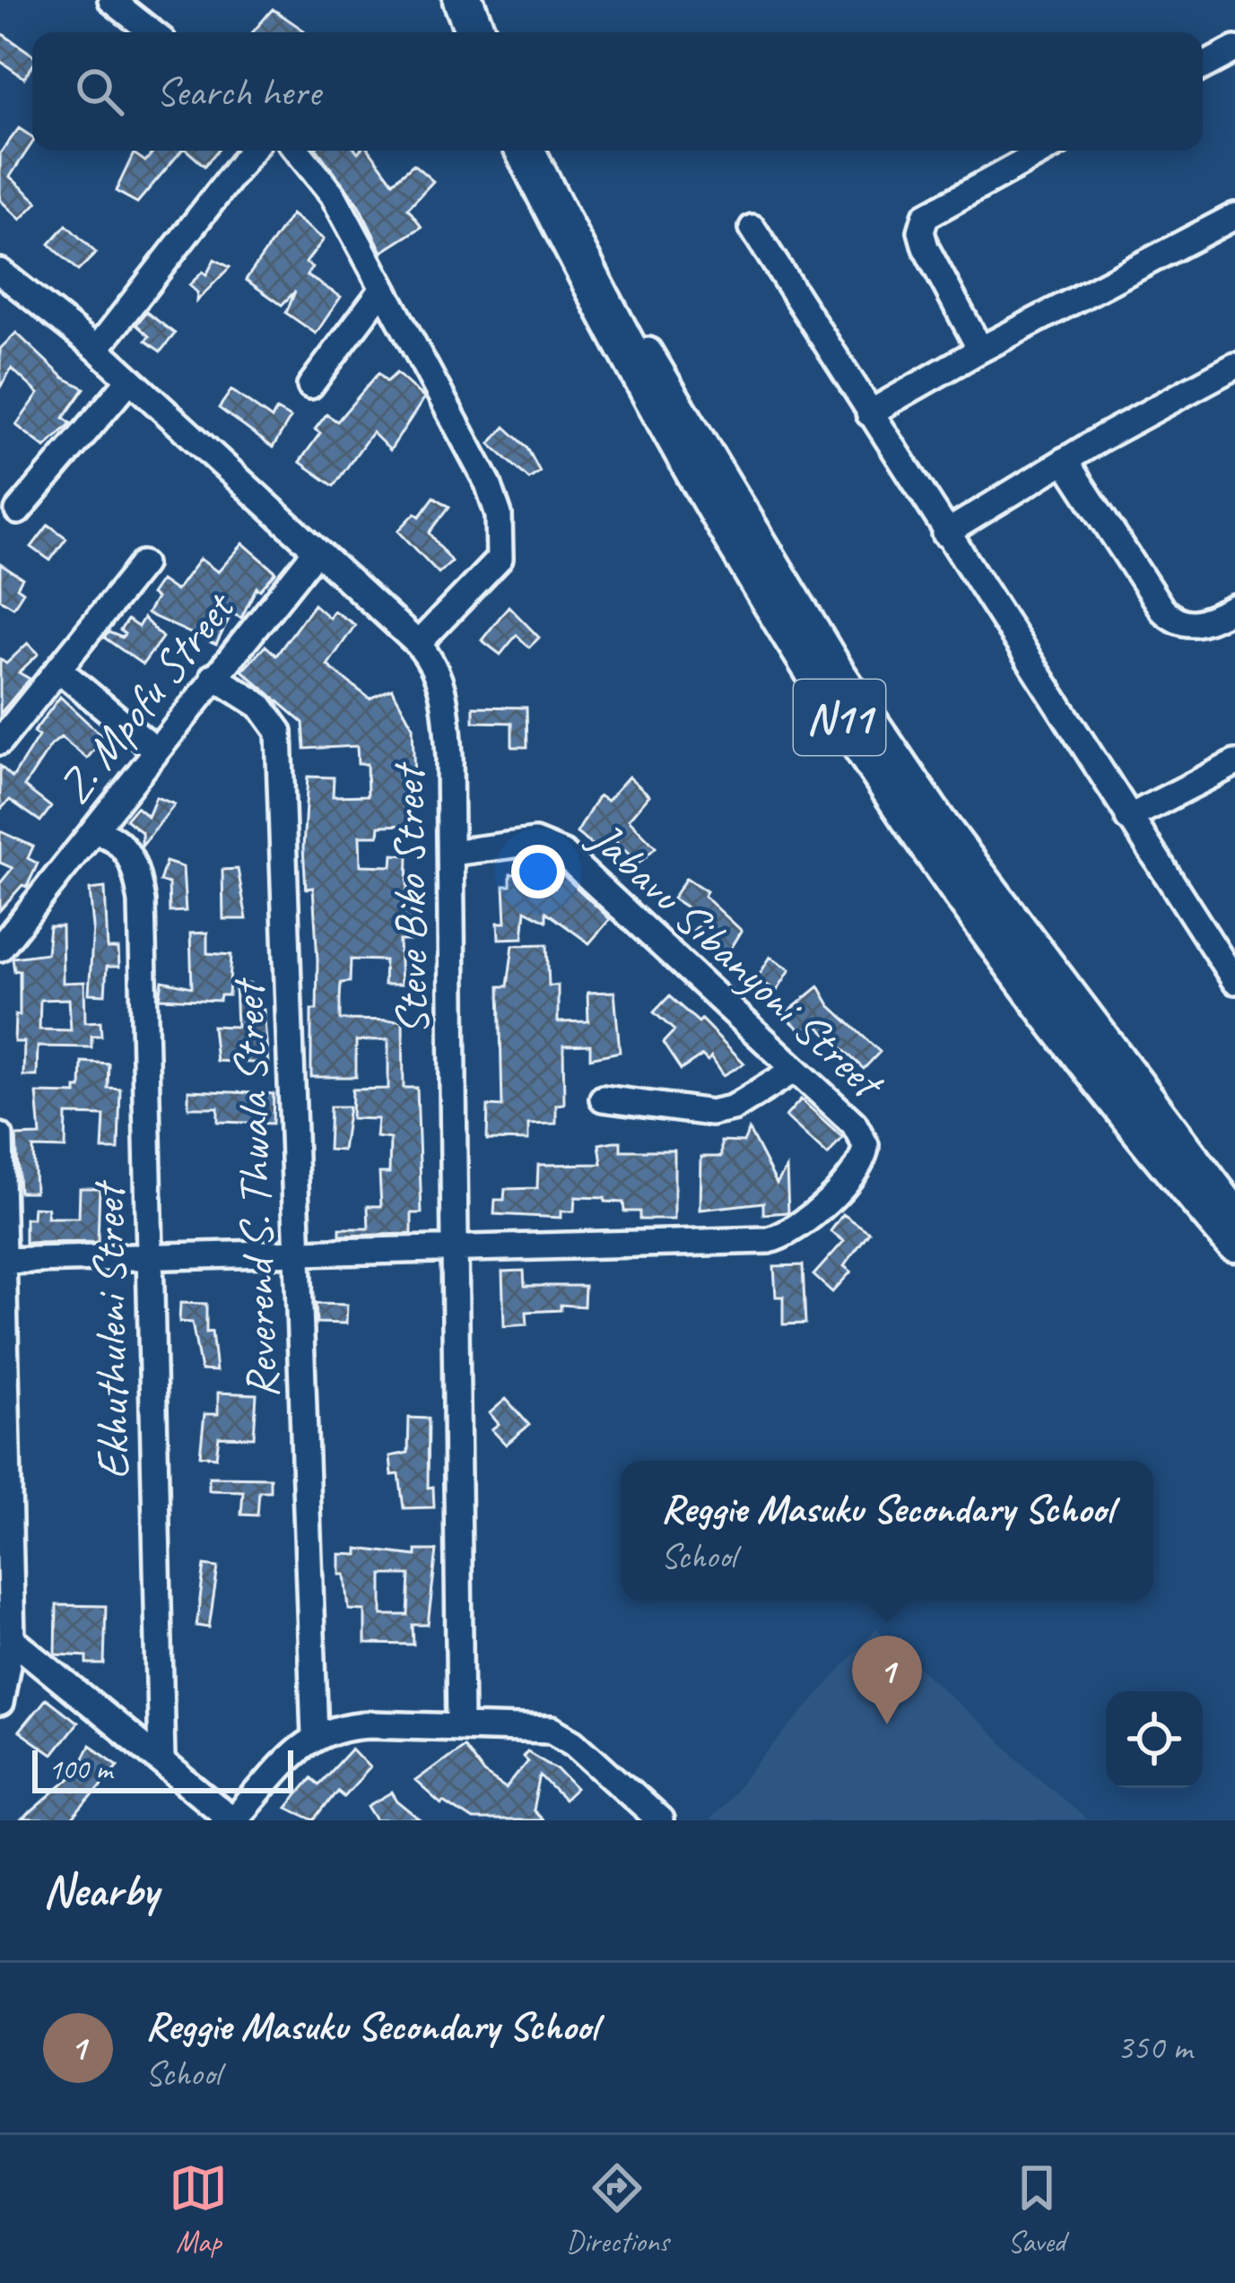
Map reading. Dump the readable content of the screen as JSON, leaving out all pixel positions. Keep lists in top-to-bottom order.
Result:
{
  "streets": {
    "highway": ["N11"],
    "street": [
      "Z. Mpofu Street",
      "Steve Biko Street",
      "Jabavu Sibanyoni Street",
      "Reverend S. Thwala Street",
      "Ekhuthuleni Street"
    ]
  },
  "crossings": [
    ["Z. Mpofu Street", "Steve Biko Street"],
    ["Z. Mpofu Street", "Reverend S. Thwala Street"],
    ["Z. Mpofu Street", "Ekhuthuleni Street"],
    ["Steve Biko Street", "Jabavu Sibanyoni Street"]
  ],
  "scale_bar": "100 m",
  "page": {
    "search": "Search here",
    "popup": ["Reggie Masuku Secondary School", "School"],
    "pins": "1",
    "scale": "100 m",
    "heading": "Nearby",
    "list": [
      {
        "mark": "1",
        "name": "Reggie Masuku Secondary School",
        "note": "School",
        "value": "350 m"
      }
    ],
    "nav": ["Map", "Directions", "Saved"]
  }
}
